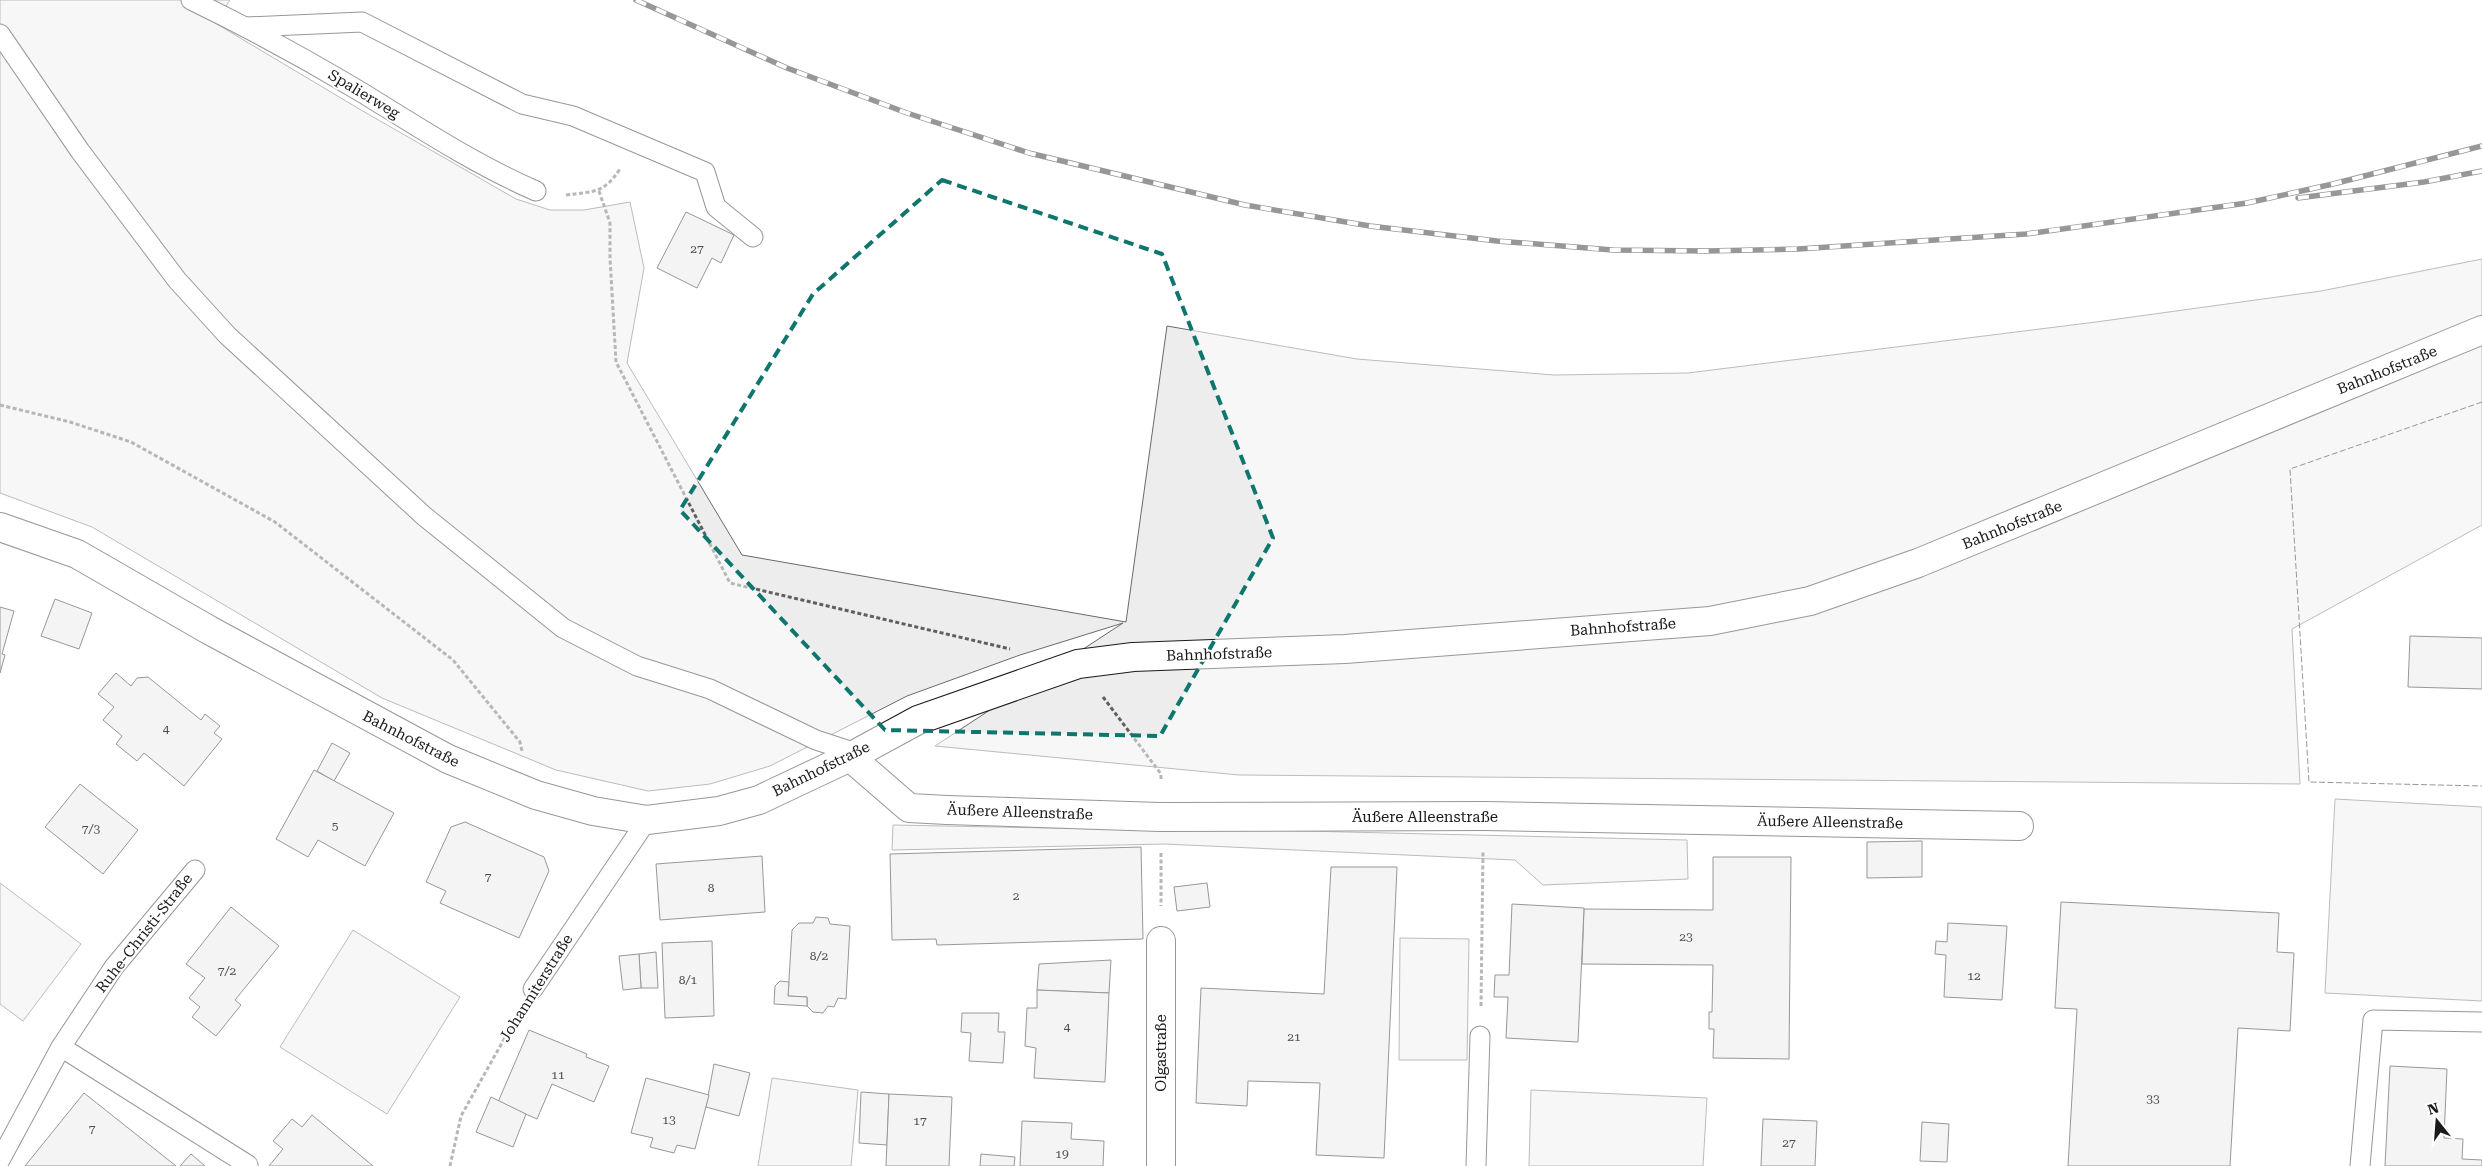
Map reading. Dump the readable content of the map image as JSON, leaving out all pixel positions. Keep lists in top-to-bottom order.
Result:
{
  "streets": {
    "street": ["Bahnhofstraße", "Äußere Alleenstraße", "Olgastraße"],
    "lane": ["Spalierweg", "Ruhe-Christi-Straße", "Johanniterstraße"]
  },
  "crossings": [
    ["Bahnhofstraße", "Äußere Alleenstraße"],
    ["Bahnhofstraße", "Johanniterstraße"]
  ],
  "house_numbers": [
    "27",
    "4",
    "5",
    "7/3",
    "7",
    "8",
    "2",
    "23",
    "8/2",
    "7/2",
    "12",
    "8/1",
    "4",
    "21",
    "11",
    "33",
    "13",
    "17",
    "7",
    "27",
    "19"
  ],
  "north": "top"
}
